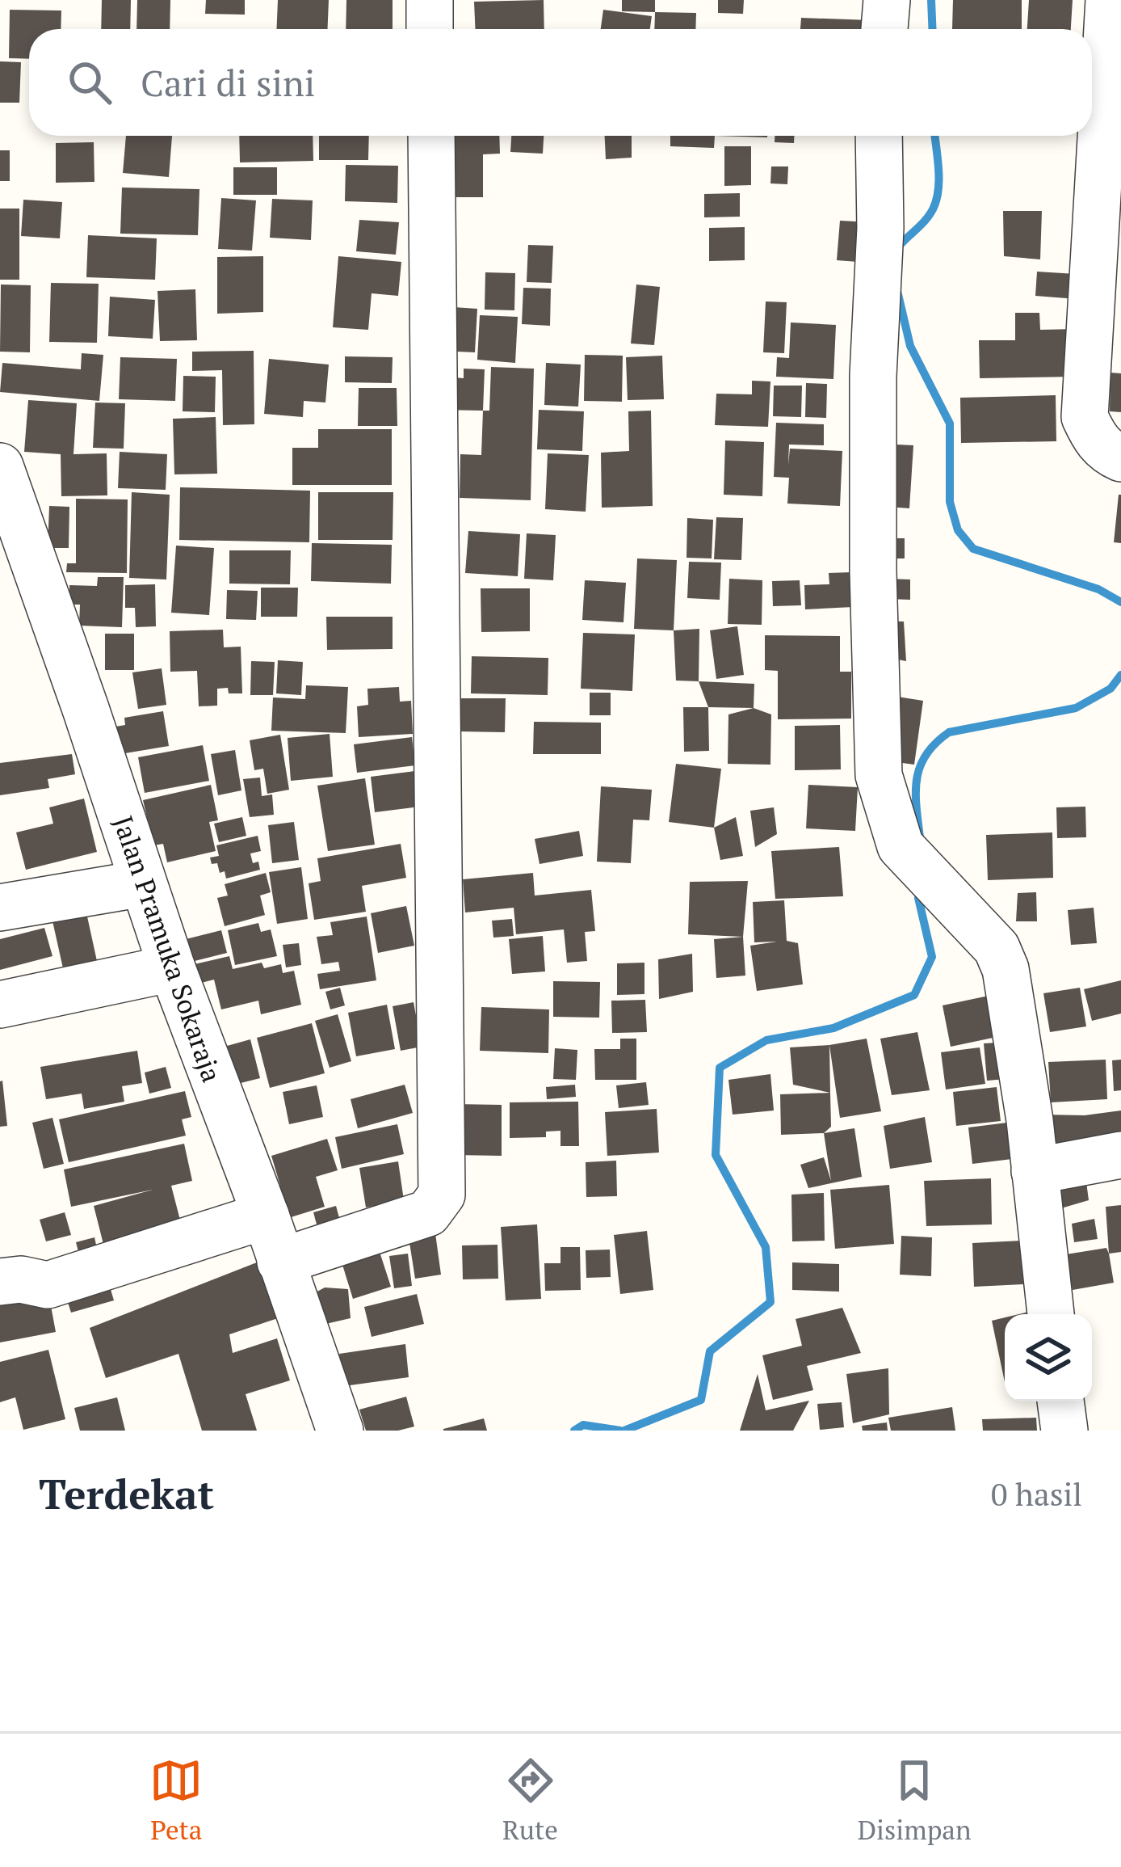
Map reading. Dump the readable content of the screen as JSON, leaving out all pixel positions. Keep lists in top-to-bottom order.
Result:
{
  "streets": {
    "street": ["Jalan Pramuka Sokaraja"]
  },
  "page": {
    "search": "Cari di sini",
    "heading": ["Terdekat", "0 hasil"],
    "nav": ["Peta", "Rute", "Disimpan"]
  }
}
